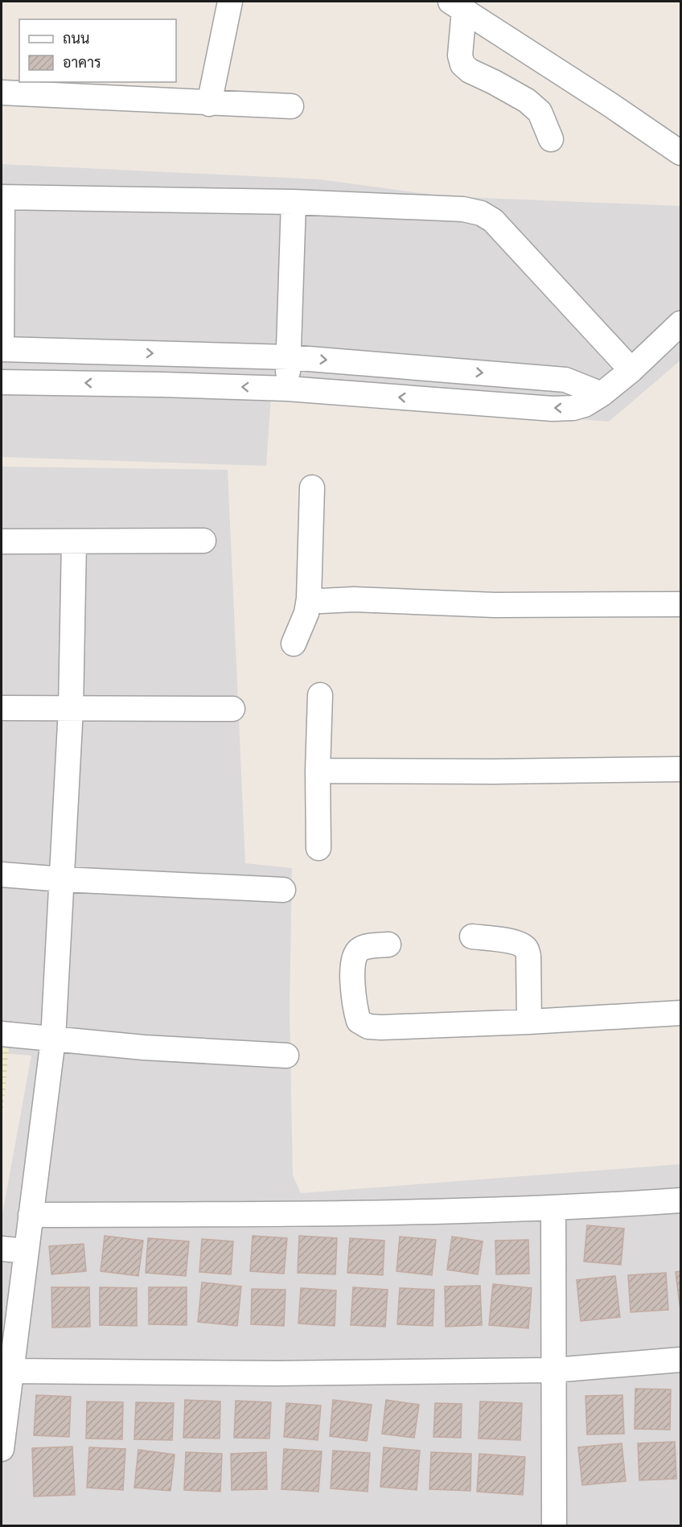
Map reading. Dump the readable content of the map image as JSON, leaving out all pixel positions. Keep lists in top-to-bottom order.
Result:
{
  "legend": ["ถนน", "อาคาร"]
}
